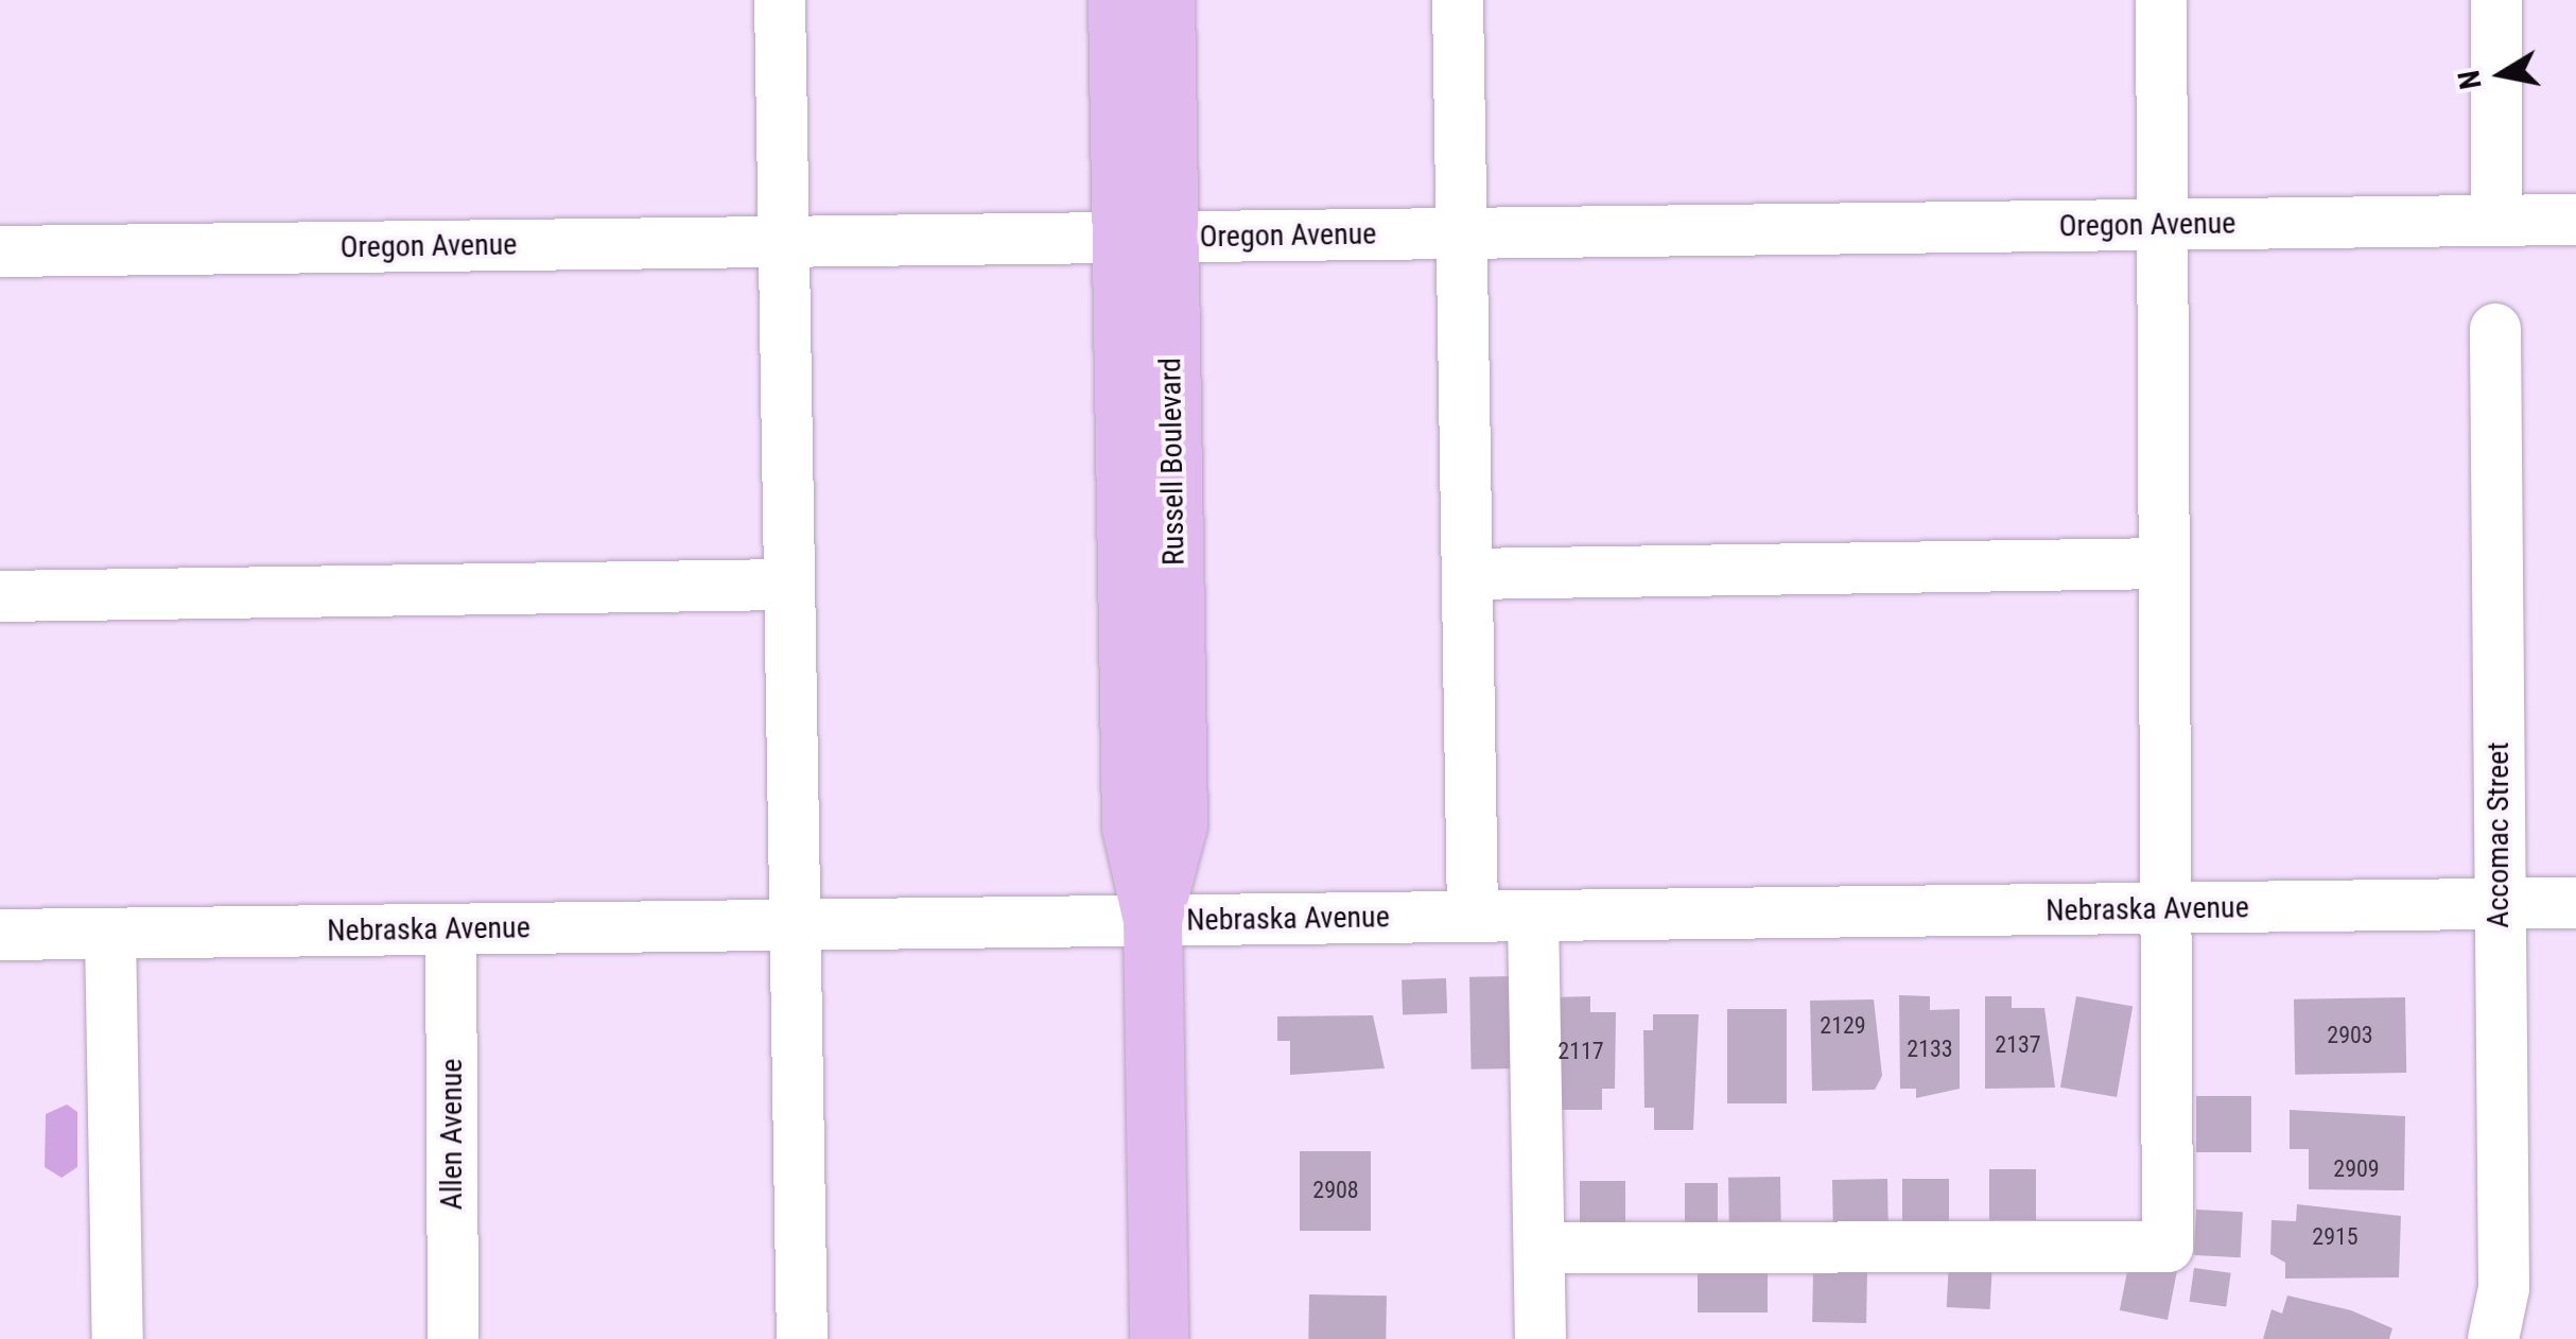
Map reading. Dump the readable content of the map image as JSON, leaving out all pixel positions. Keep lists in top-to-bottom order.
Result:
{
  "streets": {
    "main road": ["Russell Boulevard"],
    "street": [
      "Oregon Avenue",
      "Accomac Street",
      "Nebraska Avenue",
      "Allen Avenue"
    ]
  },
  "crossings": [
    ["Oregon Avenue", "Russell Boulevard"],
    ["Russell Boulevard", "Nebraska Avenue"],
    ["Accomac Street", "Nebraska Avenue"],
    ["Nebraska Avenue", "Allen Avenue"]
  ],
  "house_numbers": [
    "2129",
    "2903",
    "2137",
    "2133",
    "2117",
    "2909",
    "2908",
    "2915"
  ],
  "north": "left"
}
